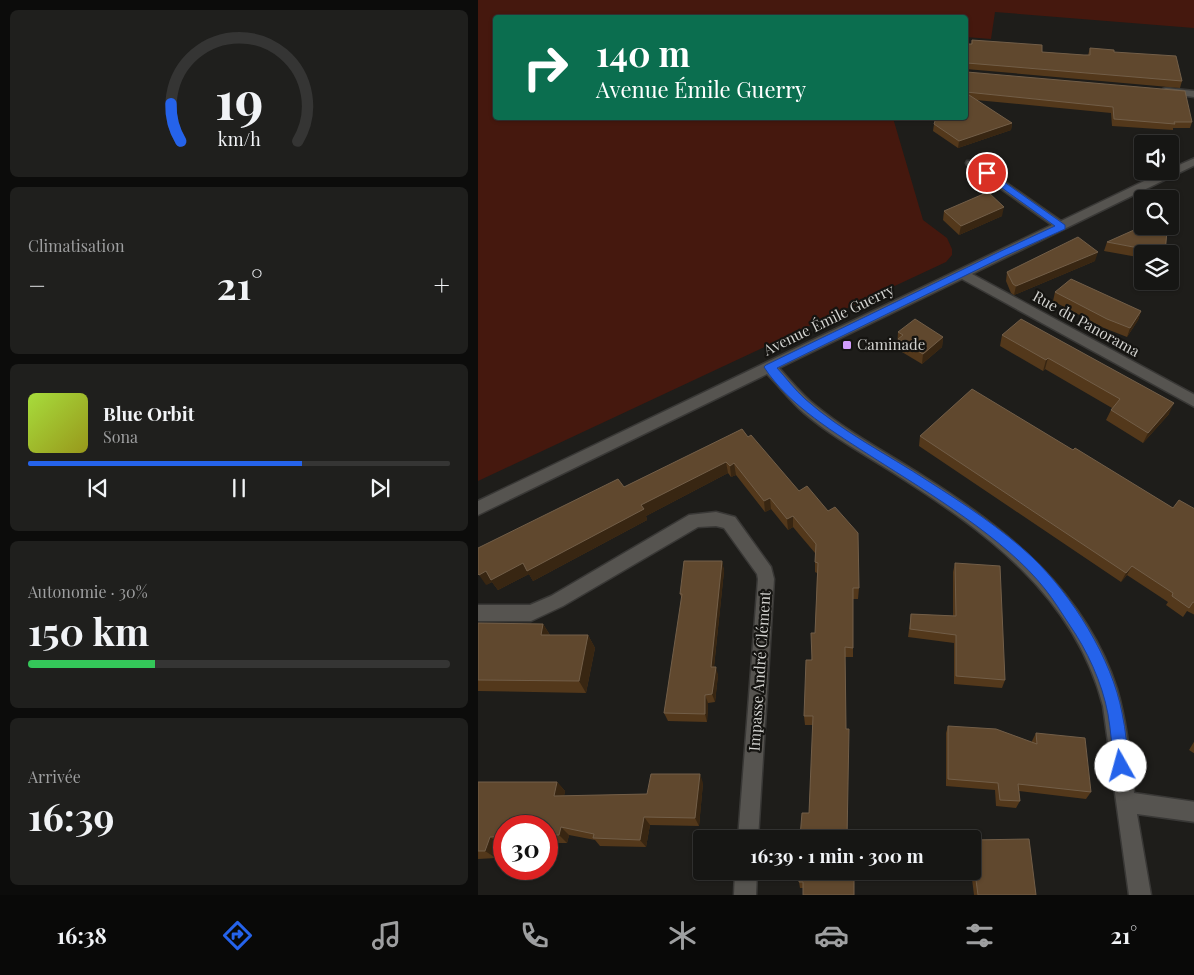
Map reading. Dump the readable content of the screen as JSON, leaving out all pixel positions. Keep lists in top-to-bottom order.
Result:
{
  "streets": {
    "street": ["Avenue Émile Guerry", "Rue du Panorama", "Impasse André Clément"]
  },
  "crossings": [
    ["Avenue Émile Guerry", "Rue du Panorama"]
  ],
  "places": {
    "transit": ["Caminade"]
  },
  "page": {
    "turn": ["140 m", "Avenue Émile Guerry"],
    "tile": [
      "Climatisation",
      ["Autonomie · 30%", "150 km"],
      ["Arrivée", "16:39"]
    ],
    "heat": ["−", "21°", "+"],
    "song": ["Blue Orbit", "Sona"],
    "limit": "30",
    "trip": "16:39 · 1 min · 300 m",
    "tabs": ["16:38", "21°"],
    "gauge": ["19", "km/h"]
  }
}
